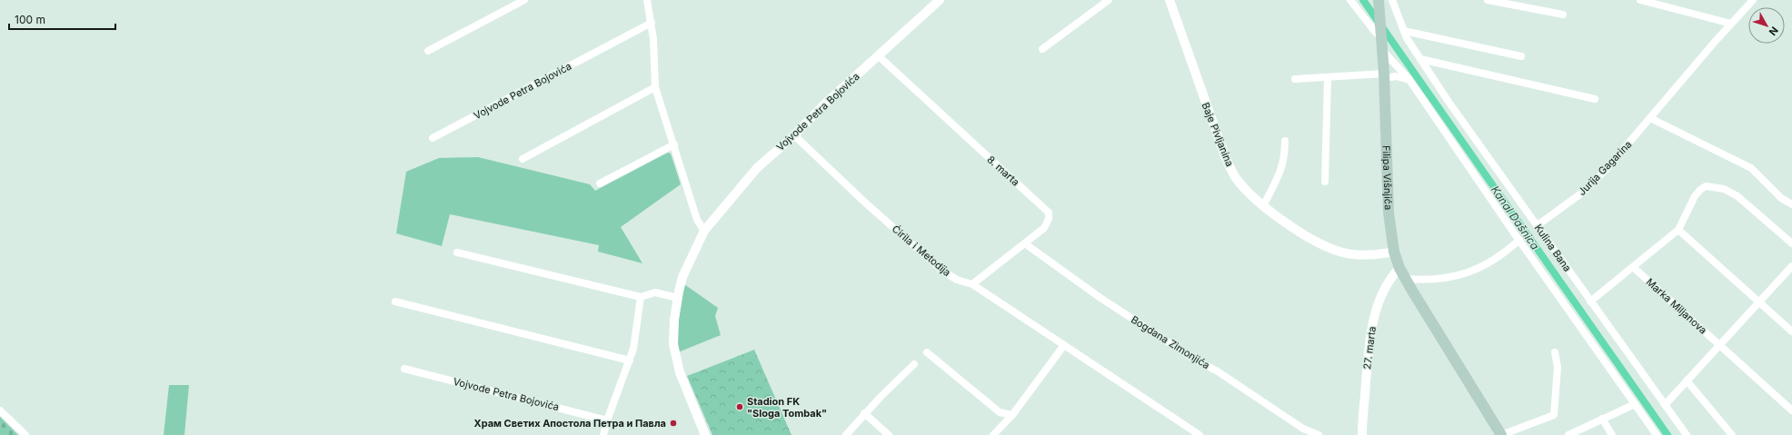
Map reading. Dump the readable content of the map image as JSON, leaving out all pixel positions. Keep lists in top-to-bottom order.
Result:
{
  "streets": {
    "main road": ["Filipa Višnjića"],
    "street": [
      "Vojvode Petra Bojovića",
      "Baje Pivljanina",
      "Jurija Gagarina",
      "8. marta",
      "Kulina Bana",
      "Ćirila i Metodija",
      "Marka Miljanova",
      "Bogdana Zimonjića",
      "27. marta"
    ]
  },
  "crossings": [
    ["Vojvode Petra Bojovića", "8. marta"],
    ["Vojvode Petra Bojovića", "Ćirila i Metodija"],
    ["Baje Pivljanina", "Filipa Višnjića"],
    ["Jurija Gagarina", "Kulina Bana"],
    ["8. marta", "Ćirila i Metodija"],
    ["8. marta", "Bogdana Zimonjića"],
    ["Filipa Višnjića", "27. marta"]
  ],
  "water": ["Kanal Dašnica"],
  "places": ["Stadion FK \"Sloga Tombak\"", "Храм Светих Апостола Петра и Павла"],
  "scale_bar": "100 m",
  "north": "bottom right"
}
